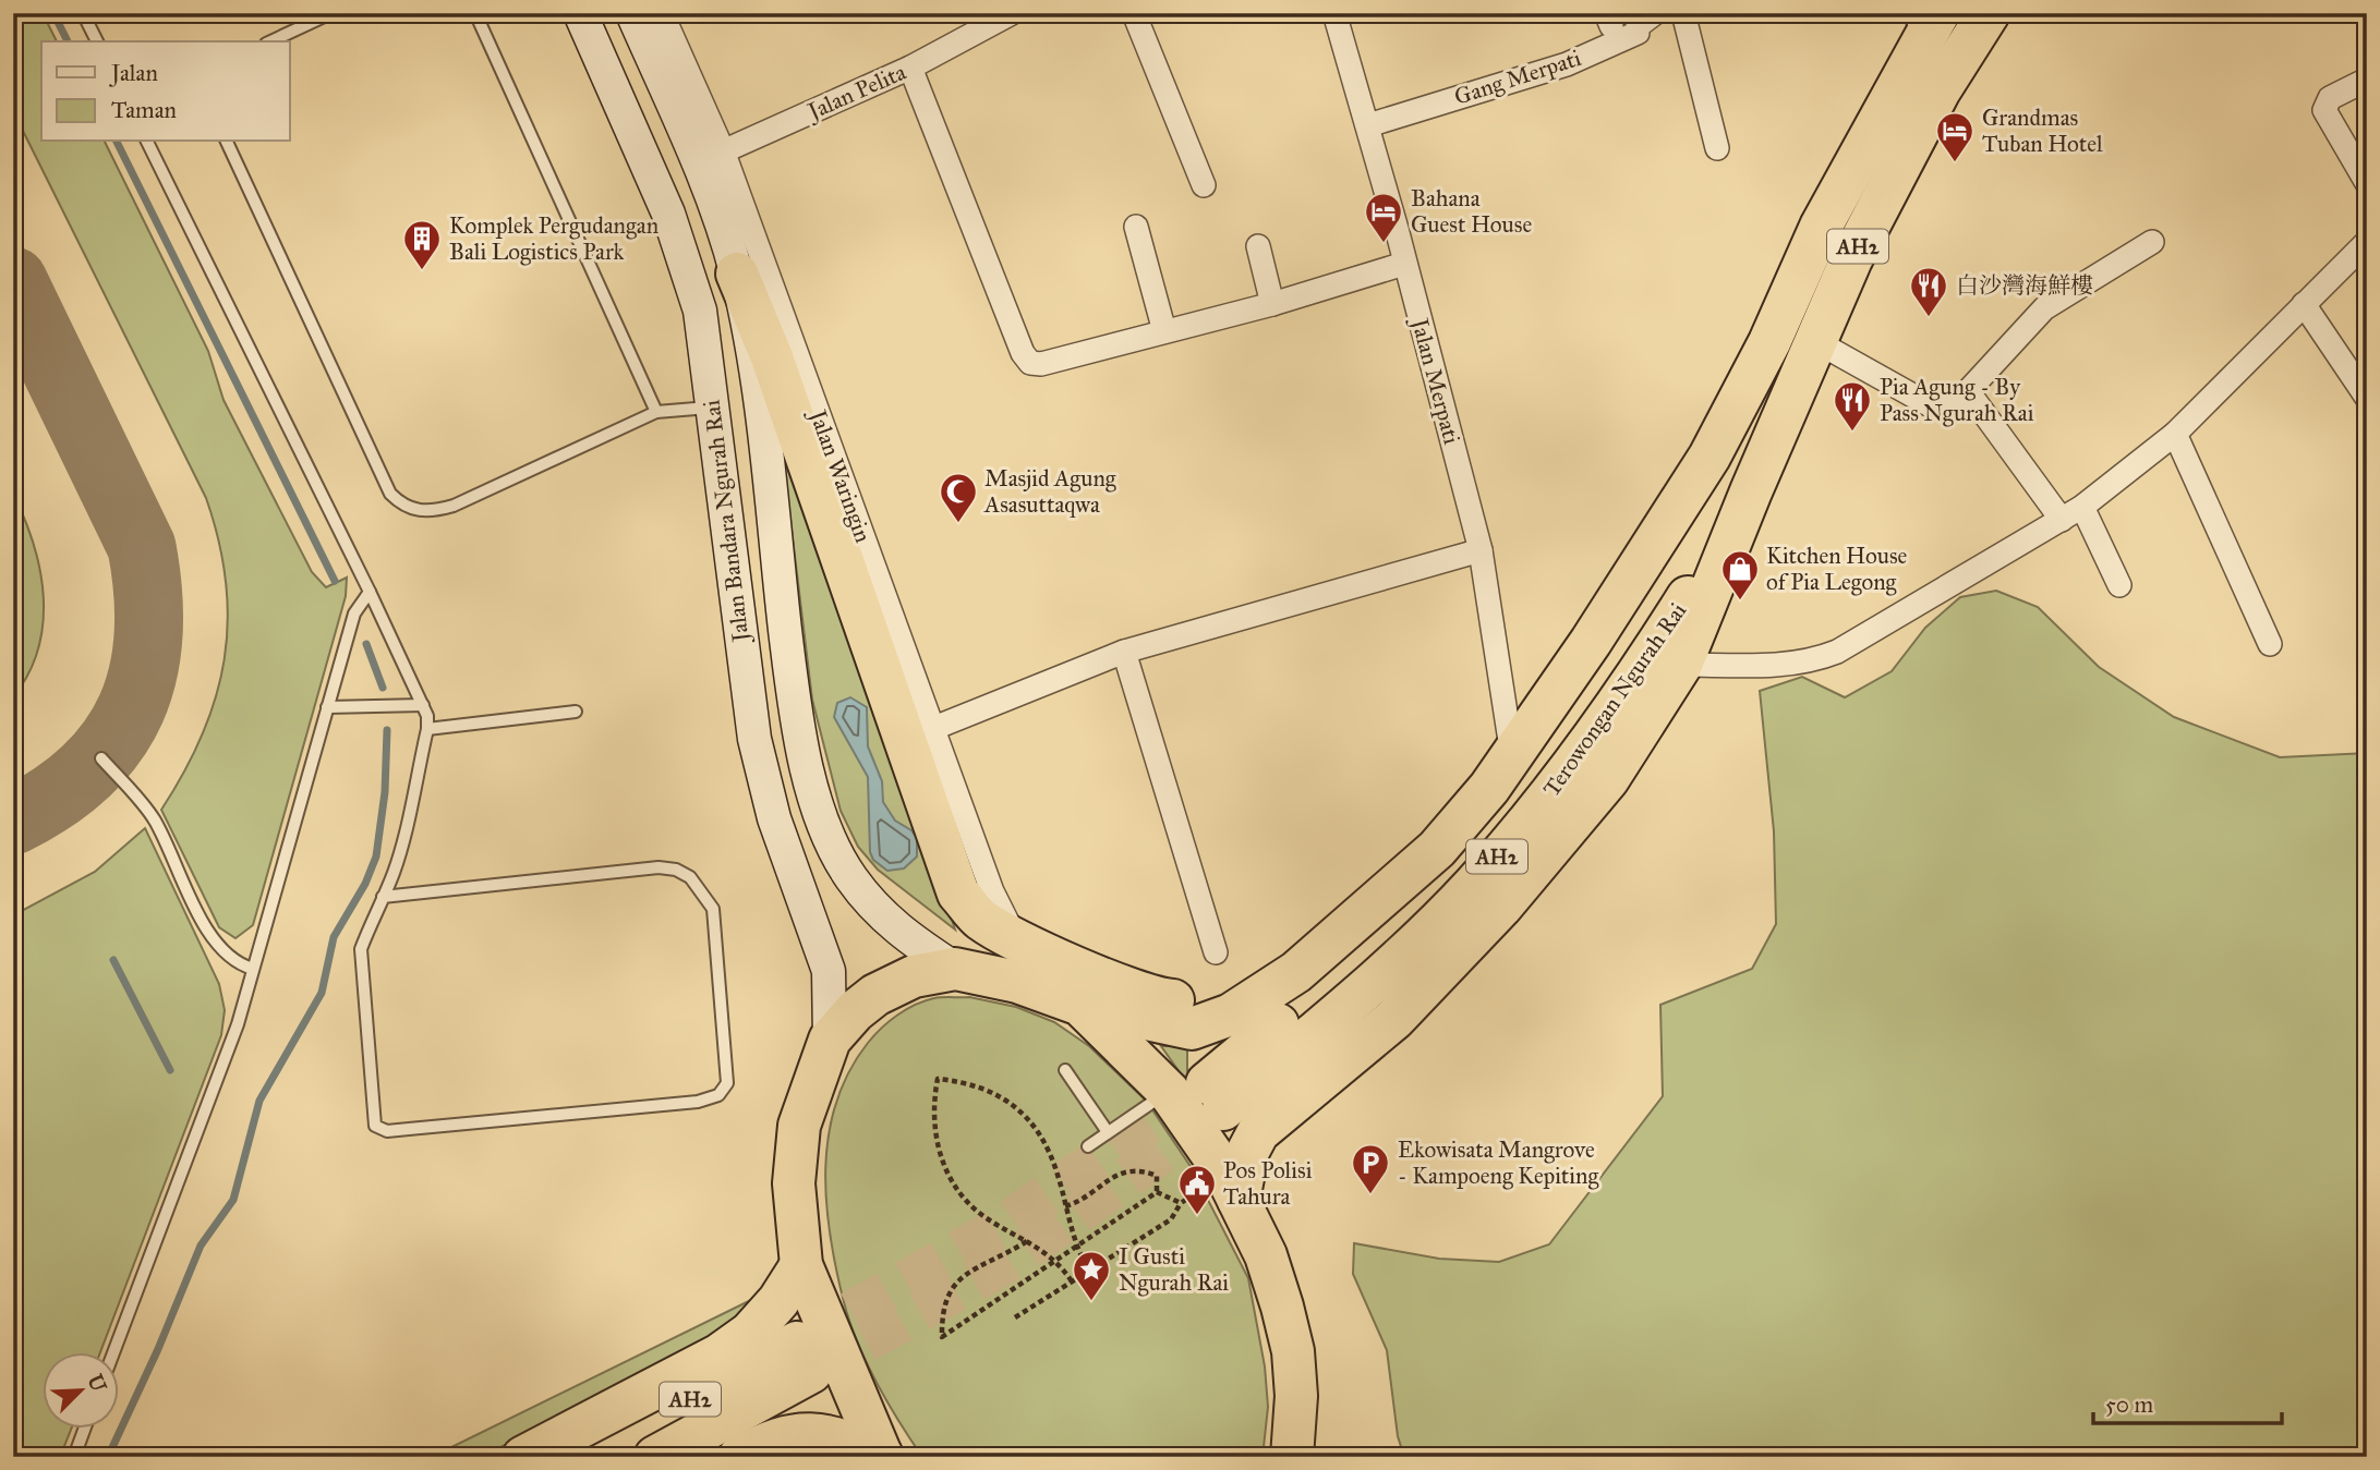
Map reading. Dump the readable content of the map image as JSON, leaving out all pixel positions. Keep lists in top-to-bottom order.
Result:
{
  "streets": {
    "highway": ["AH2", "Terowongan Ngurah Rai"],
    "main road": ["Jalan Bandara Ngurah Rai"],
    "street": [
      "Gang Merpati",
      "Jalan Pelita",
      "Jalan Merpati",
      "Jalan Waringin"
    ]
  },
  "crossings": [
    ["Gang Merpati", "Jalan Merpati"],
    ["Jalan Pelita", "Jalan Waringin"],
    ["Jalan Pelita", "Jalan Bandara Ngurah Rai"],
    ["AH2", "Terowongan Ngurah Rai"],
    ["Jalan Waringin", "Jalan Bandara Ngurah Rai"]
  ],
  "places": {
    "hotel": ["Grandmas Tuban Hotel", "Bahana Guest House"],
    "building": ["Komplek Pergudangan Bali Logistics Park"],
    "restaurant": ["白沙灣海鮮樓", "Pia Agung - By Pass Ngurah Rai"],
    "mosque": ["Masjid Agung Asasuttaqwa"],
    "shop": ["Kitchen House of Pia Legong"],
    "parking": ["Ekowisata Mangrove - Kampoeng Kepiting"],
    "public building": ["Pos Polisi Tahura"],
    "place": ["I Gusti Ngurah Rai"]
  },
  "legend": ["Jalan", "Taman"],
  "scale_bar": "50 m",
  "north": "top right"
}
